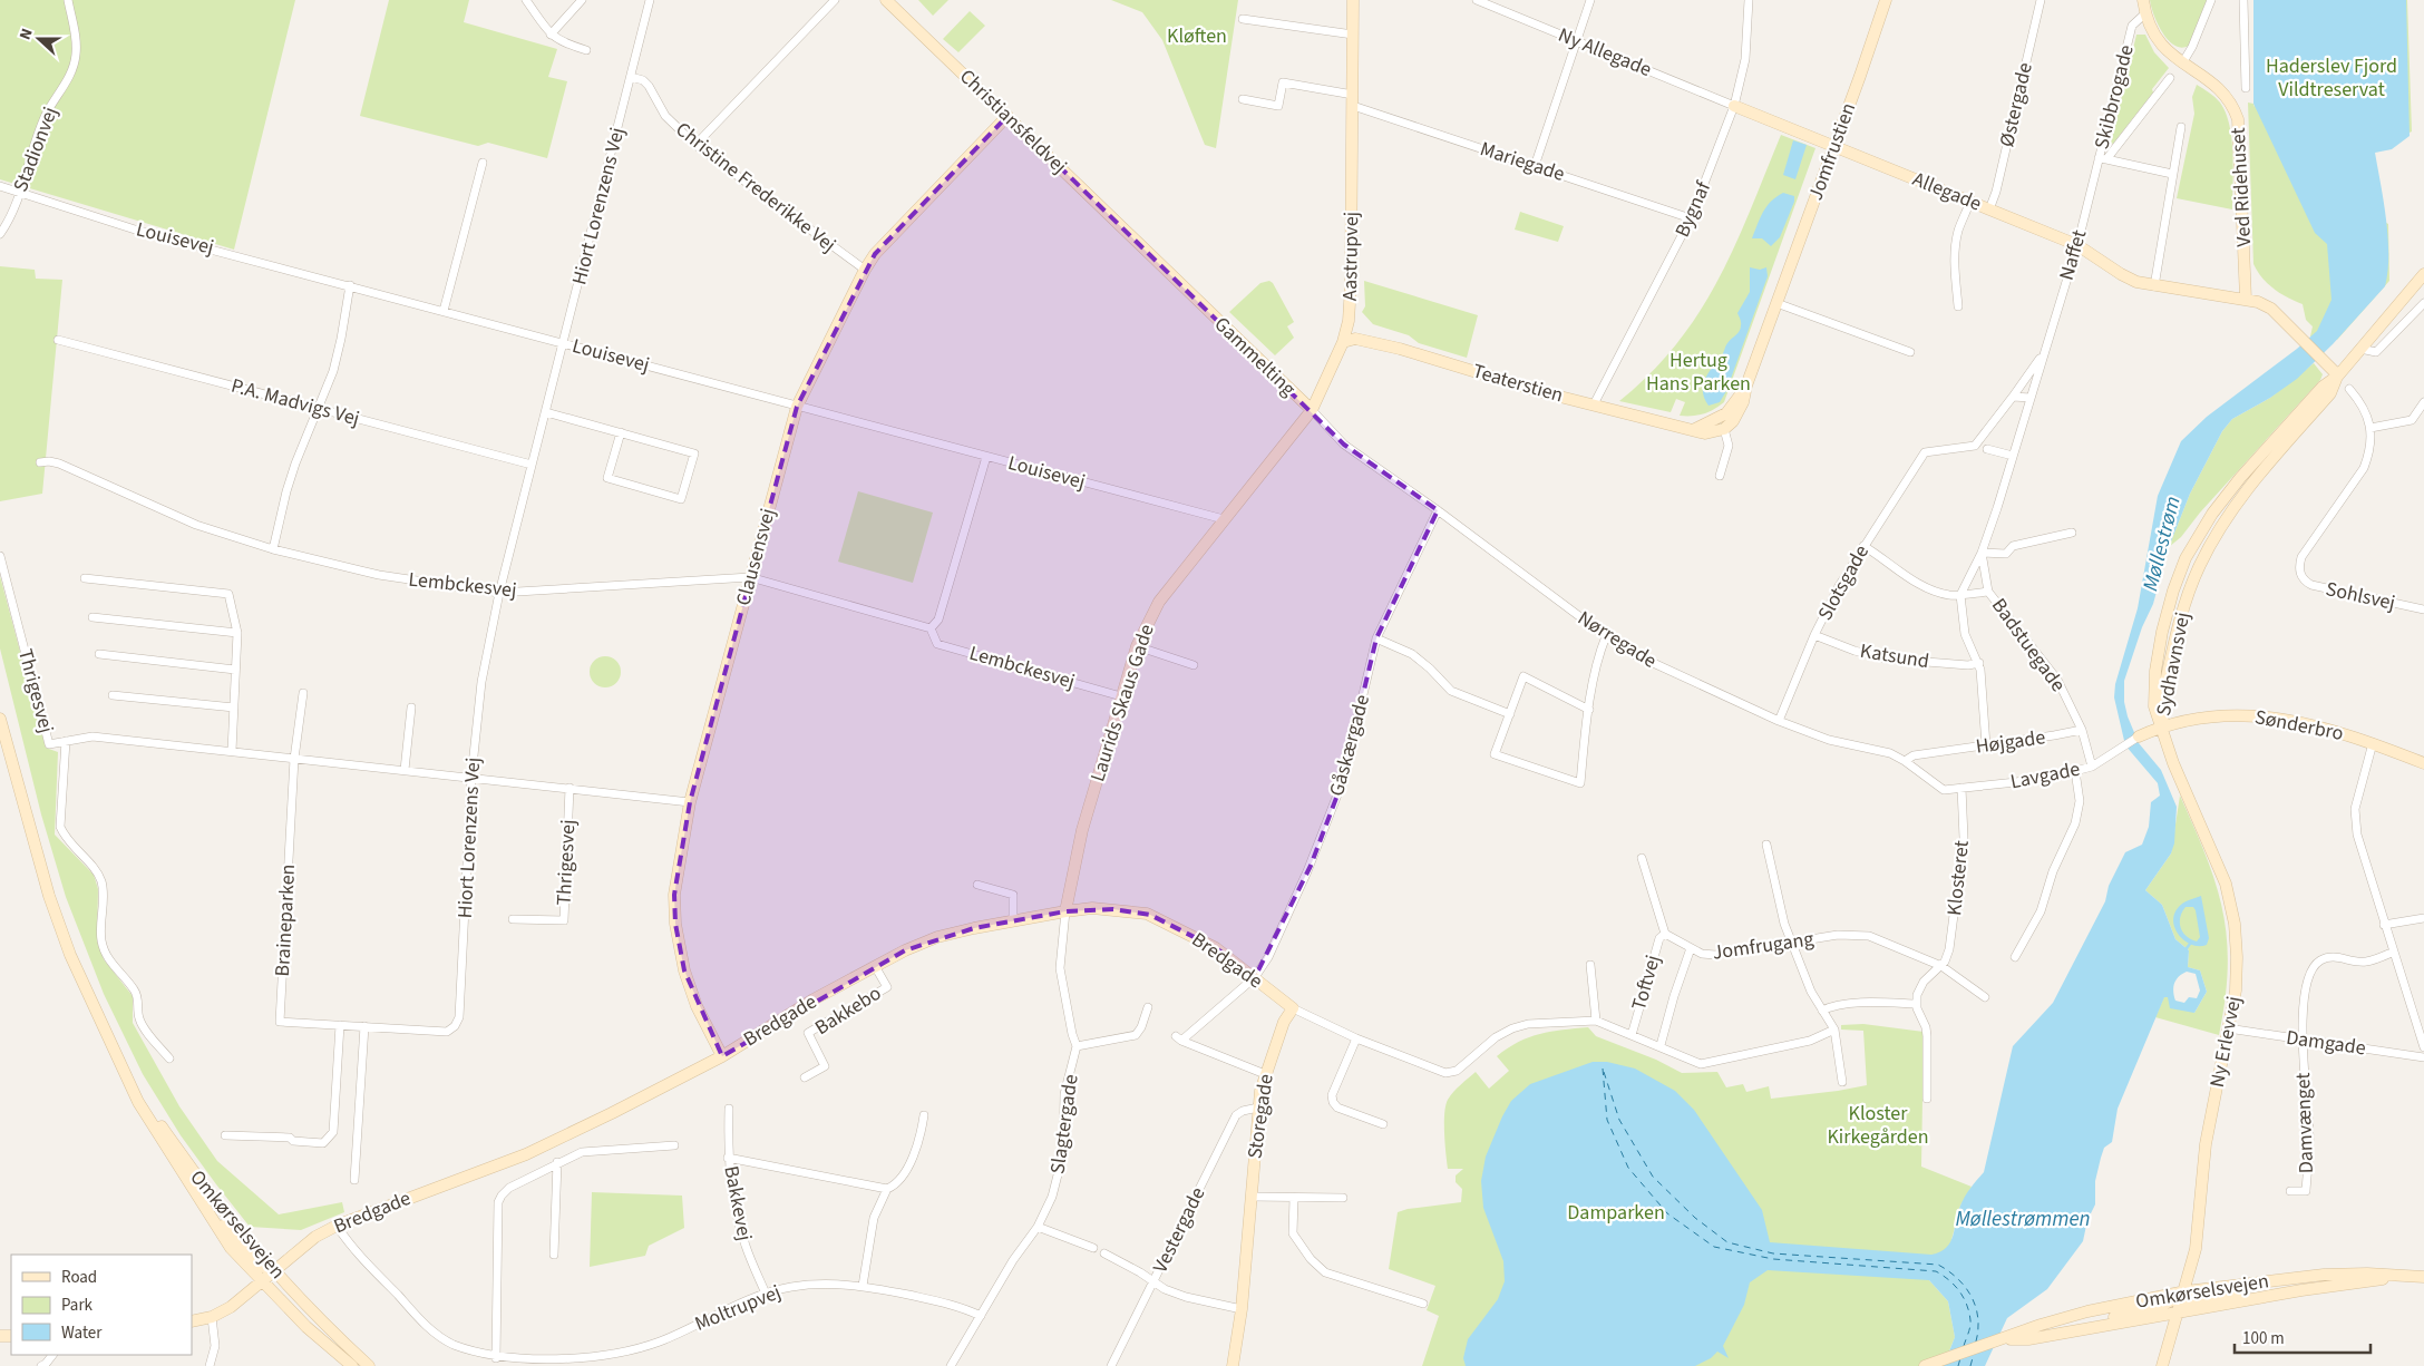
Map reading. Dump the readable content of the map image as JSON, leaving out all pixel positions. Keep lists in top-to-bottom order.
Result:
{
  "streets": {
    "street": [
      "Ny Allegade",
      "Skibbrogade",
      "Østergade",
      "Christiansfeldvej",
      "Stadionvej",
      "Jomfrustien",
      "Mariegade",
      "Christine Frederikke Vej",
      "Ved Ridehuset",
      "Allegade",
      "Hiort Lorenzens Vej",
      "Bygnaf",
      "Louisevej",
      "Naffet",
      "Aastrupvej",
      "Gammelting",
      "Teaterstien",
      "P.A. Madvigs Vej",
      "Clausensvej",
      "Slotsgade",
      "Lembckesvej",
      "Sohlsvej",
      "Nørregade",
      "Badstuegade",
      "Katsund",
      "Sydhavnsvej",
      "Thrigesvej",
      "Laurids Skaus Gade",
      "Sønderbro",
      "Højgade",
      "Gåskærgade",
      "Lavgade",
      "Klosteret",
      "Braineparken",
      "Jomfrugang",
      "Bredgade",
      "Toftvej",
      "Bakkebo",
      "Ny Erlevvej",
      "Damgade",
      "Storegade",
      "Damvænget",
      "Slagtergade",
      "Bakkevej",
      "Omkørselsvejen",
      "Vestergade",
      "Moltrupvej"
    ]
  },
  "crossings": [
    ["Ny Allegade", "Allegade"],
    ["Ny Allegade", "Bygnaf"],
    ["Skibbrogade", "Ved Ridehuset"],
    ["Skibbrogade", "Naffet"],
    ["Østergade", "Allegade"],
    ["Christiansfeldvej", "Gammelting"],
    ["Christiansfeldvej", "Clausensvej"],
    ["Stadionvej", "Louisevej"],
    ["Jomfrustien", "Allegade"],
    ["Jomfrustien", "Teaterstien"],
    ["Mariegade", "Bygnaf"],
    ["Mariegade", "Aastrupvej"],
    ["Christine Frederikke Vej", "Hiort Lorenzens Vej"],
    ["Christine Frederikke Vej", "Clausensvej"],
    ["Ved Ridehuset", "Allegade"],
    ["Allegade", "Bygnaf"],
    ["Allegade", "Naffet"],
    ["Allegade", "Sydhavnsvej"],
    ["Hiort Lorenzens Vej", "Louisevej"],
    ["Hiort Lorenzens Vej", "P.A. Madvigs Vej"],
    ["Hiort Lorenzens Vej", "Lembckesvej"],
    ["Hiort Lorenzens Vej", "Thrigesvej"],
    ["Hiort Lorenzens Vej", "Braineparken"],
    ["Bygnaf", "Teaterstien"],
    ["Louisevej", "Clausensvej"],
    ["Louisevej", "Laurids Skaus Gade"],
    ["Naffet", "Slotsgade"],
    ["Naffet", "Badstuegade"],
    ["Aastrupvej", "Gammelting"],
    ["Aastrupvej", "Teaterstien"],
    ["Aastrupvej", "Laurids Skaus Gade"],
    ["Gammelting", "Nørregade"],
    ["Gammelting", "Laurids Skaus Gade"],
    ["Clausensvej", "Lembckesvej"],
    ["Clausensvej", "Thrigesvej"],
    ["Clausensvej", "Bredgade"],
    ["Slotsgade", "Nørregade"],
    ["Slotsgade", "Katsund"],
    ["Lembckesvej", "Laurids Skaus Gade"],
    ["Nørregade", "Højgade"],
    ["Nørregade", "Gåskærgade"],
    ["Nørregade", "Lavgade"],
    ["Badstuegade", "Højgade"],
    ["Badstuegade", "Lavgade"],
    ["Sydhavnsvej", "Sønderbro"],
    ["Sydhavnsvej", "Ny Erlevvej"],
    ["Thrigesvej", "Braineparken"],
    ["Laurids Skaus Gade", "Bredgade"],
    ["Laurids Skaus Gade", "Slagtergade"],
    ["Sønderbro", "Lavgade"],
    ["Sønderbro", "Ny Erlevvej"],
    ["Gåskærgade", "Bredgade"],
    ["Gåskærgade", "Storegade"],
    ["Lavgade", "Klosteret"],
    ["Klosteret", "Jomfrugang"],
    ["Jomfrugang", "Toftvej"],
    ["Bredgade", "Bakkebo"],
    ["Bredgade", "Storegade"],
    ["Bredgade", "Omkørselsvejen"],
    ["Bredgade", "Moltrupvej"],
    ["Ny Erlevvej", "Damgade"],
    ["Ny Erlevvej", "Omkørselsvejen"],
    ["Damgade", "Damvænget"],
    ["Storegade", "Vestergade"],
    ["Slagtergade", "Moltrupvej"],
    ["Bakkevej", "Moltrupvej"]
  ],
  "water": ["Møllestrøm", "Møllestrømmen"],
  "parks": [
    "Kløften",
    "Haderslev Fjord Vildtreservat",
    "Hertug Hans Parken",
    "Kloster Kirkegården",
    "Damparken"
  ],
  "legend": ["Road", "Park", "Water"],
  "scale_bar": "100 m",
  "north": "left"
}
